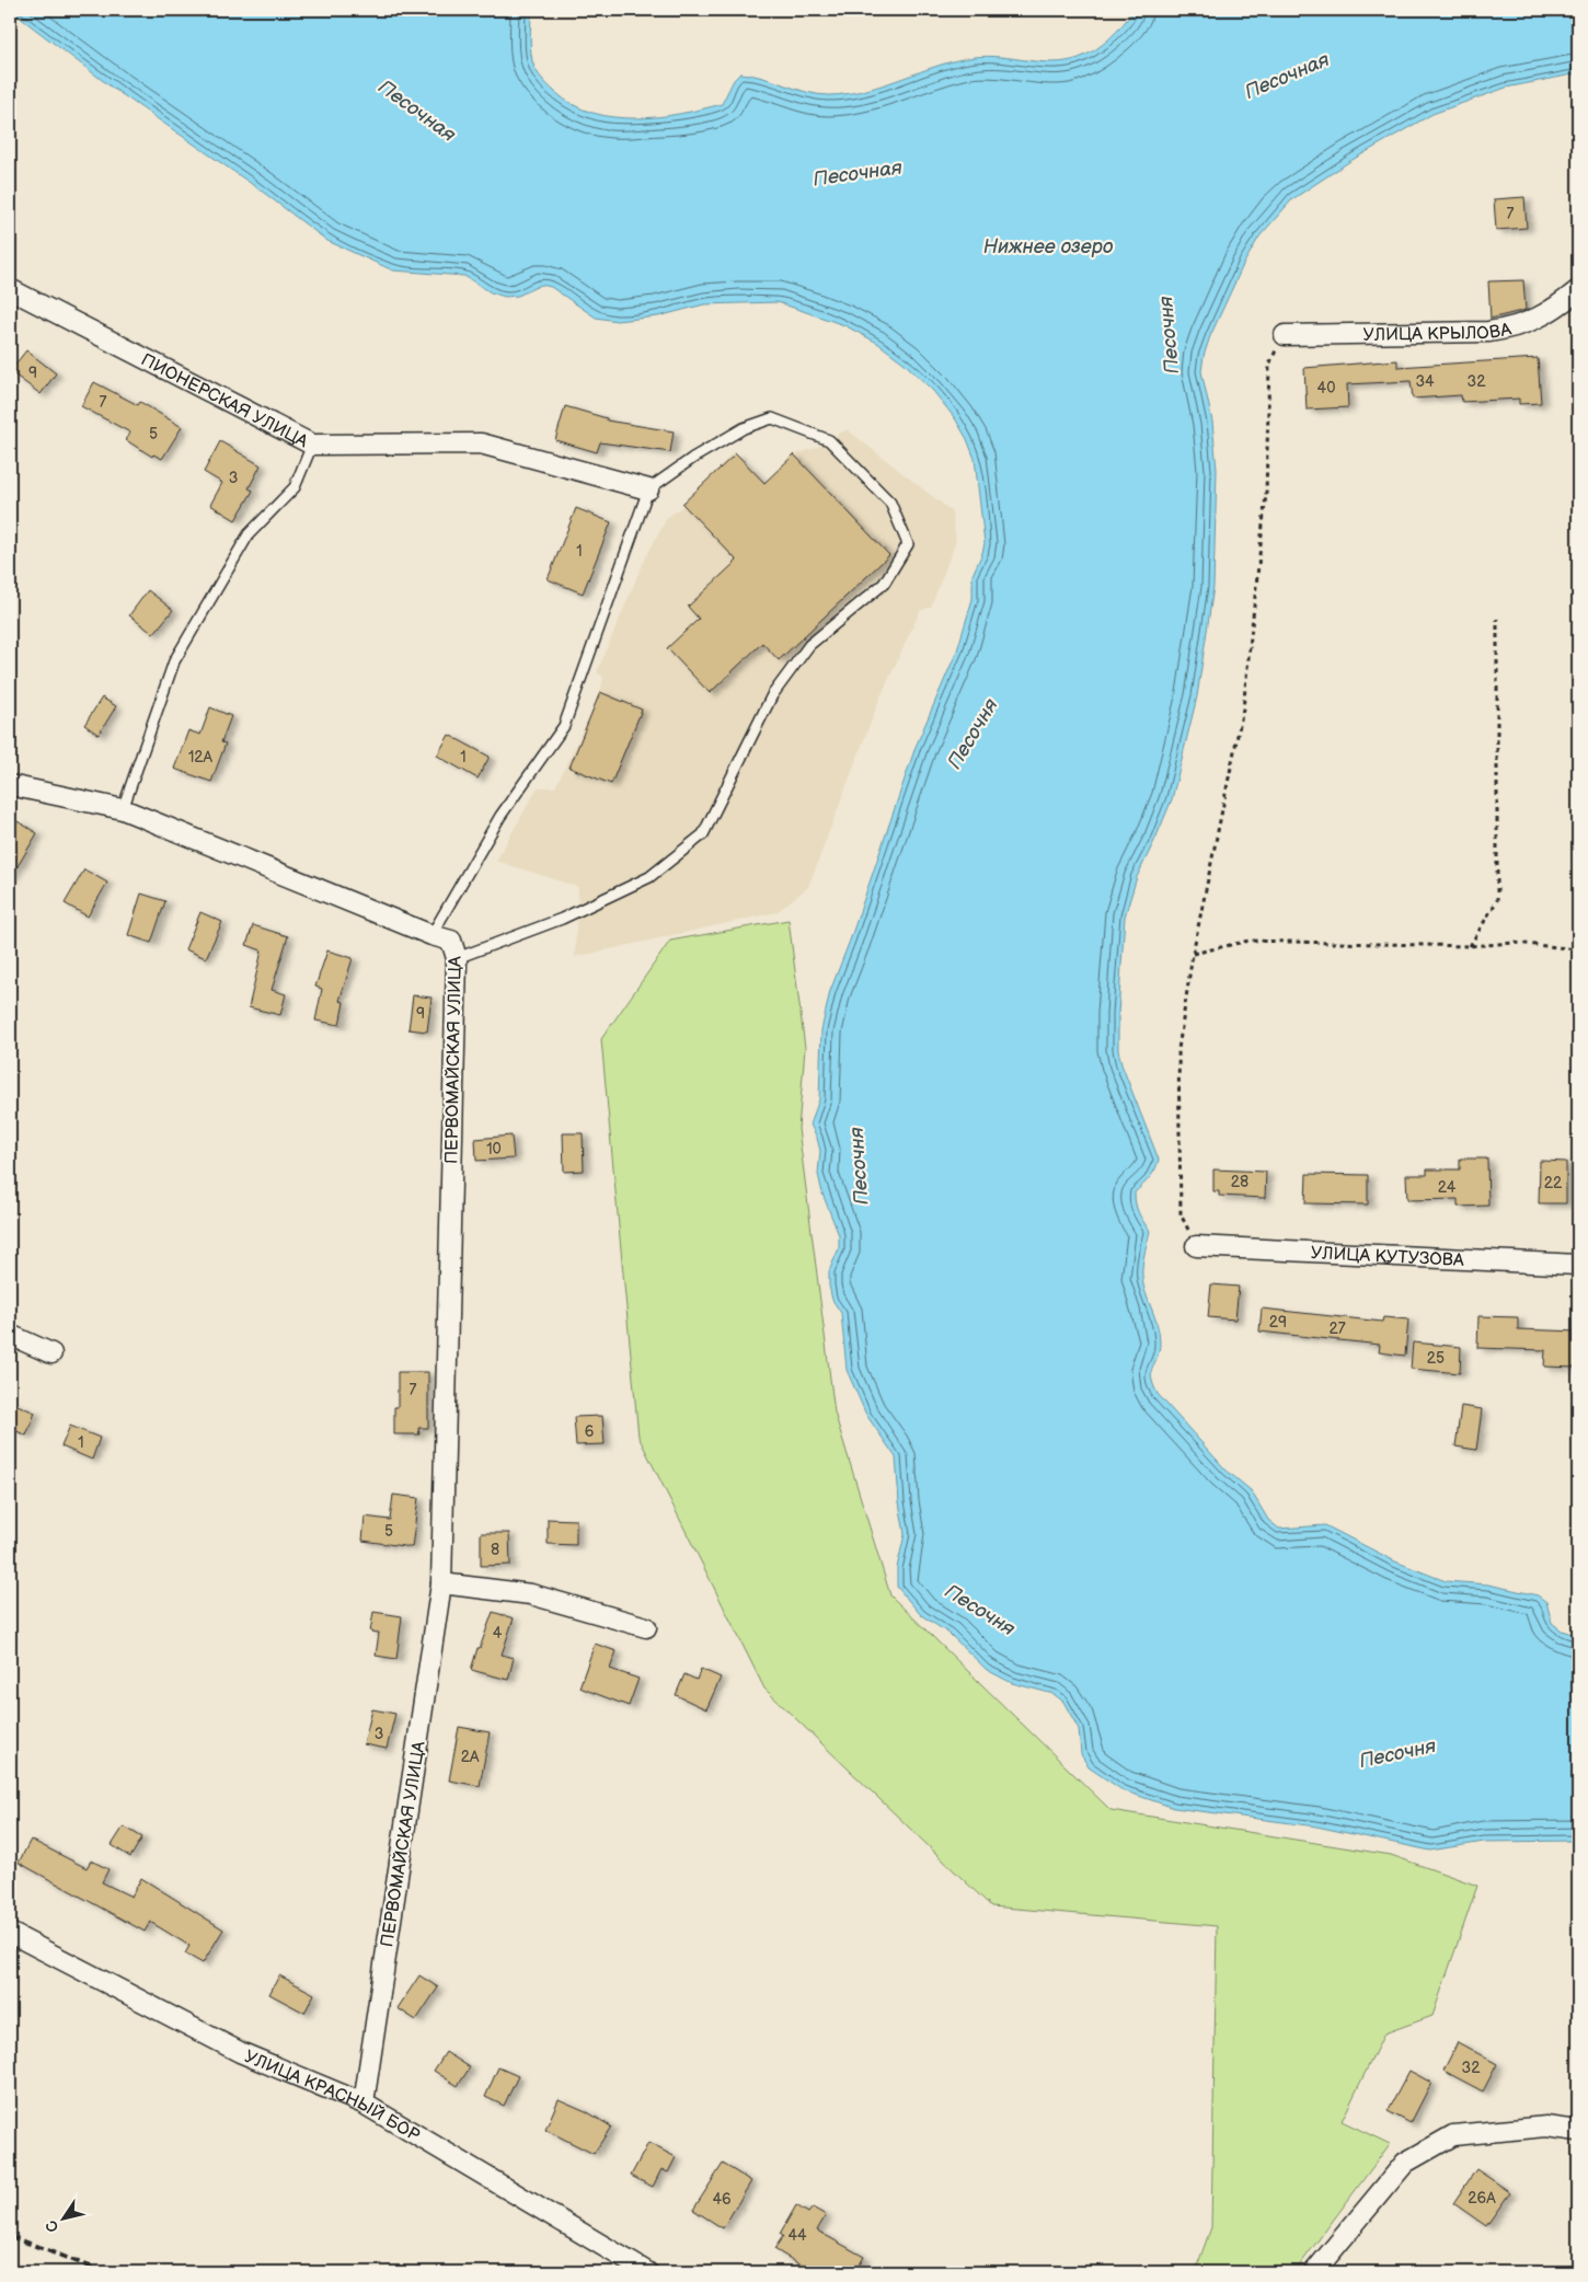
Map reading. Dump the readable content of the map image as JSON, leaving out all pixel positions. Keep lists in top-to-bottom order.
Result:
{
  "streets": {
    "street": [
      "УЛИЦА КРЫЛОВА",
      "ПИОНЕРСКАЯ УЛИЦА",
      "ПЕРВОМАЙСКАЯ УЛИЦА",
      "УЛИЦА КУТУЗОВА",
      "УЛИЦА КРАСНЫЙ БОР"
    ]
  },
  "crossings": [
    ["ПЕРВОМАЙСКАЯ УЛИЦА", "УЛИЦА КРАСНЫЙ БОР"]
  ],
  "water": ["Песочная", "Нижнее озеро", "Песочня"],
  "house_numbers": [
    "7",
    "9",
    "34",
    "32",
    "40",
    "7",
    "5",
    "3",
    "1",
    "12А",
    "1",
    "9",
    "10",
    "28",
    "22",
    "24",
    "29",
    "27",
    "25",
    "7",
    "6",
    "1",
    "5",
    "8",
    "4",
    "3",
    "2А",
    "32",
    "26А",
    "46",
    "44"
  ],
  "north": "bottom left"
}
